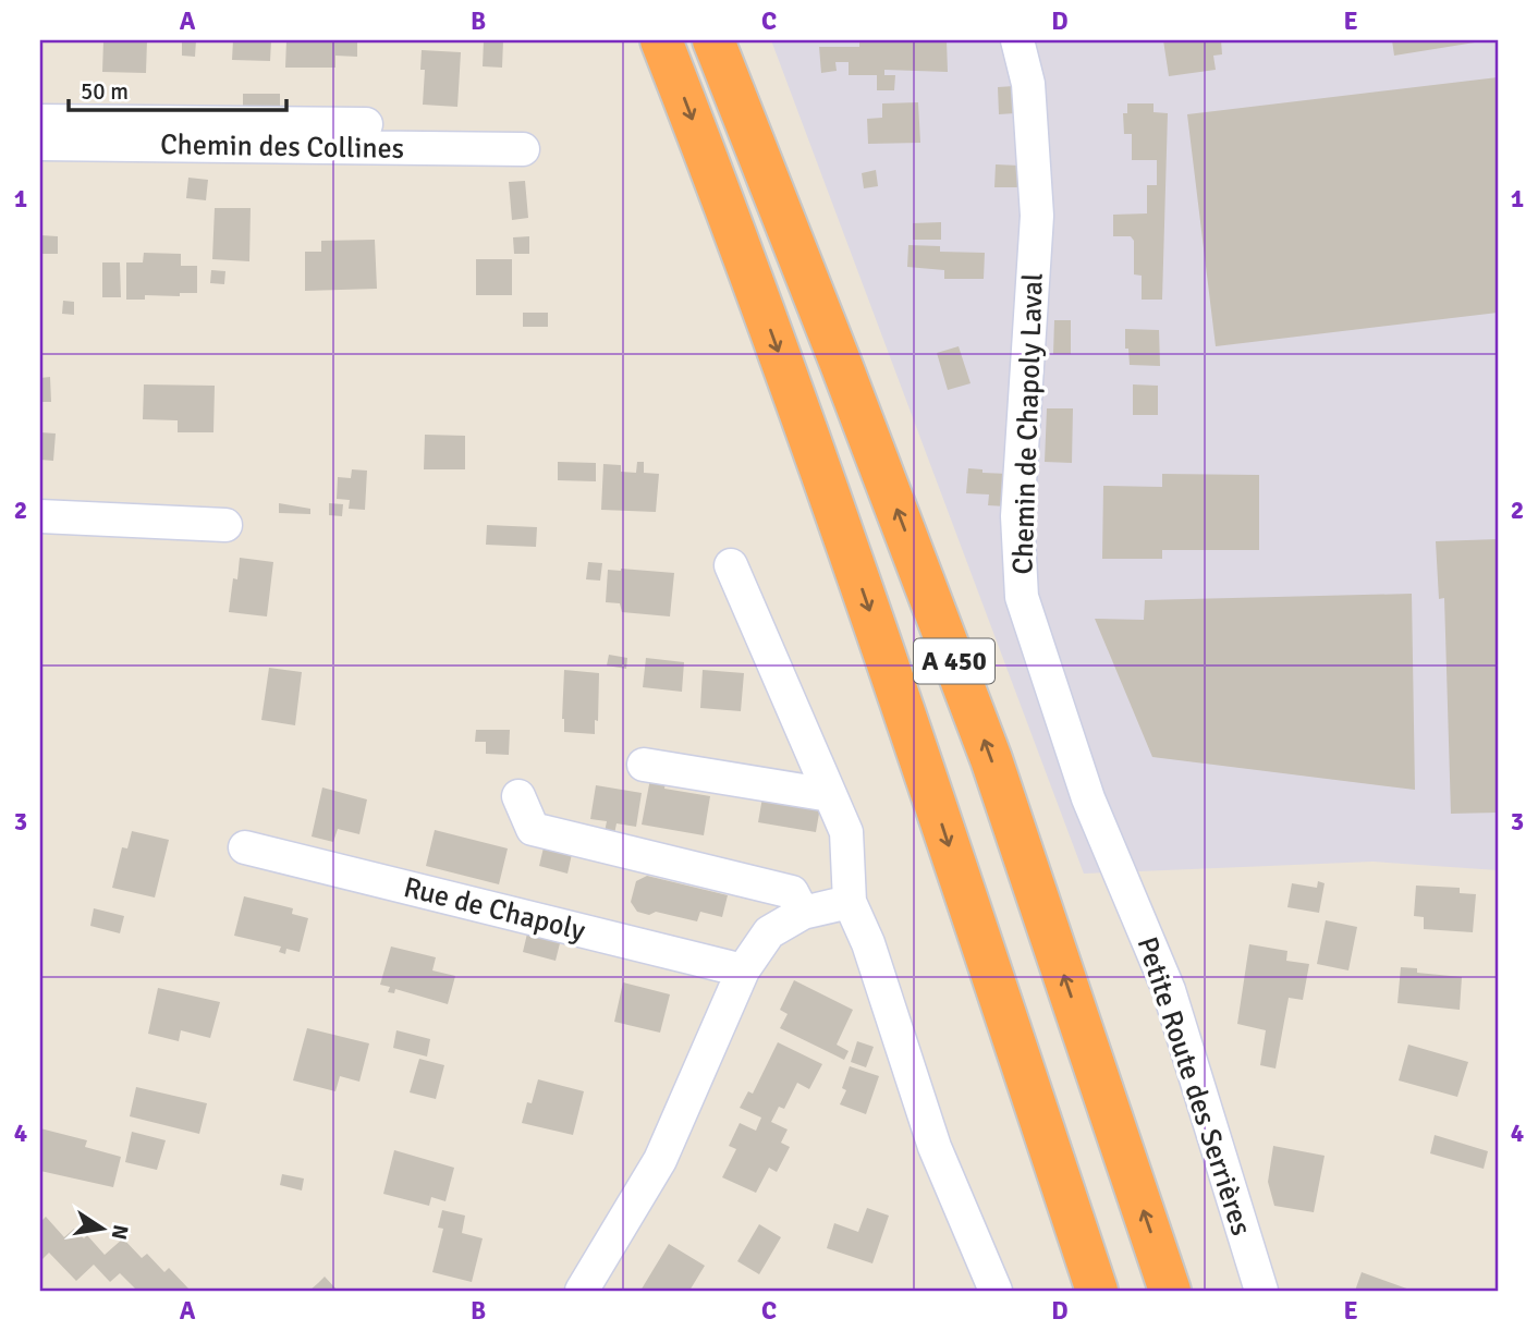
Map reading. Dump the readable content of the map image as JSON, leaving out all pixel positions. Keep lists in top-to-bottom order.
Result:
{
  "streets": {
    "highway": ["A 450"],
    "street": [
      "Chemin des Collines",
      "Chemin de Chapoly Laval",
      "Rue de Chapoly",
      "Petite Route des Serrières"
    ]
  },
  "crossings": [
    ["Chemin de Chapoly Laval", "Petite Route des Serrières"]
  ],
  "scale_bar": "50 m",
  "north": "right",
  "grid": {
    "columns": [
      "A",
      "B",
      "C",
      "D",
      "E"
    ],
    "rows": [
      "1",
      "2",
      "3",
      "4"
    ]
  }
}
